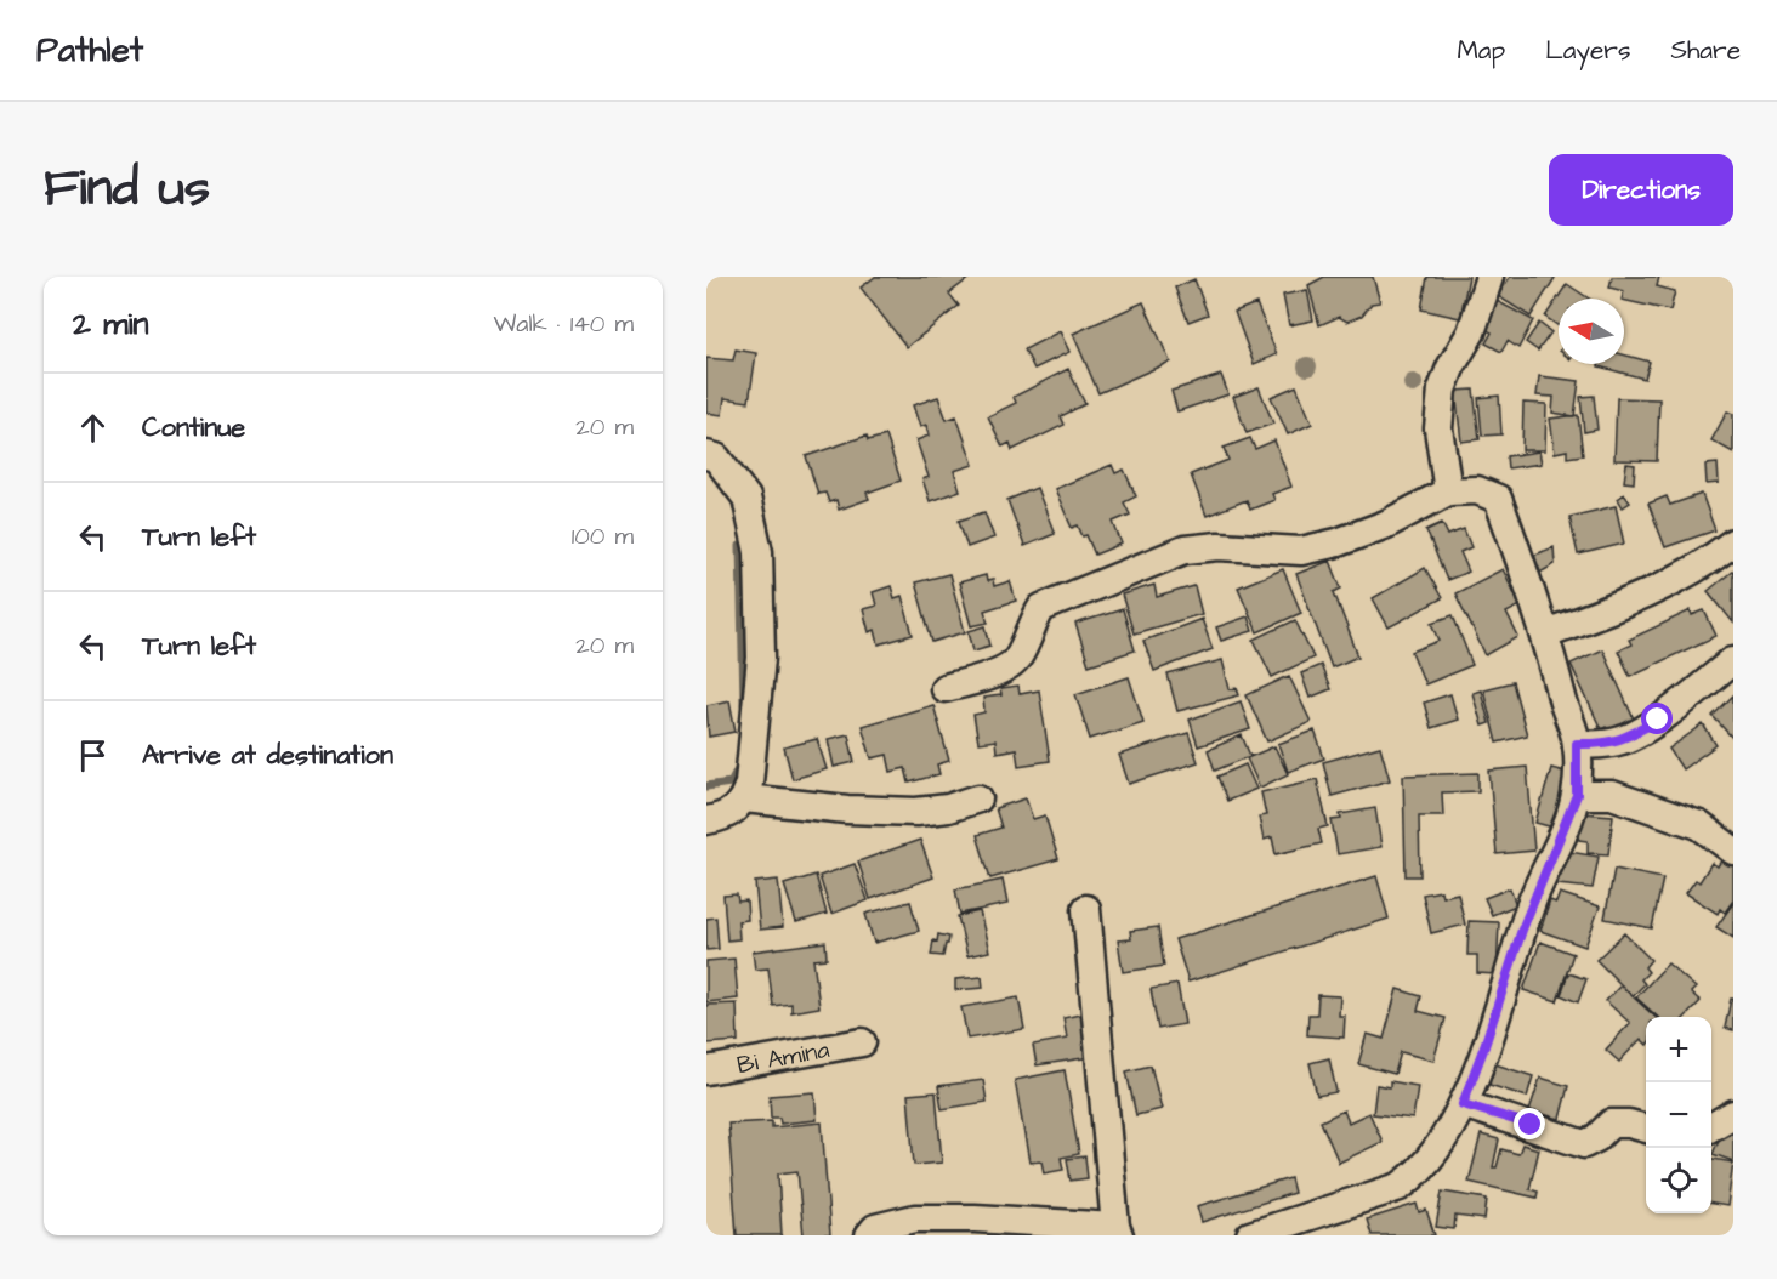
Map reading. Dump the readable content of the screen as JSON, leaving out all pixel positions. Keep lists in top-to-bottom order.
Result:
{
  "streets": {
    "street": ["Bi Amina"]
  },
  "north": "left",
  "page": {
    "header": "Pathlet",
    "nav": ["Map", "Layers", "Share"],
    "title": "Find us",
    "buttons": "Directions",
    "heading": ["2 min", "Walk · 140 m"],
    "list": [
      ["Continue", "20 m"],
      ["Turn left", "100 m"],
      ["Turn left", "20 m"],
      "Arrive at destination"
    ],
    "map_buttons": ["+", "−"]
  }
}
